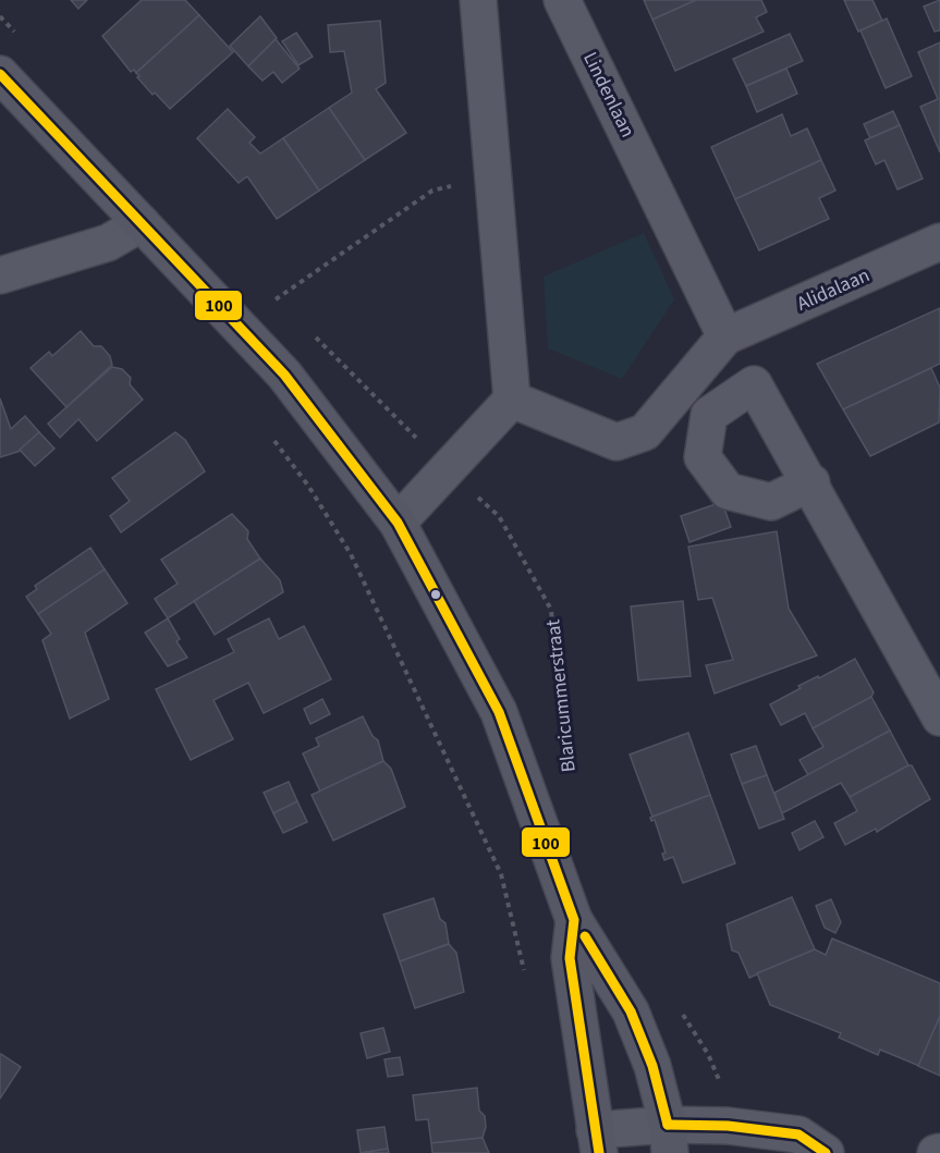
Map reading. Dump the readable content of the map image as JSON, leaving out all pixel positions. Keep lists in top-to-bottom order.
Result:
{
  "streets": {
    "street": ["Lindenlaan", "Alidalaan"],
    "path": ["Blaricummerstraat"]
  },
  "crossings": [
    ["Lindenlaan", "Alidalaan"]
  ],
  "lines": ["transit line 100"]
}
